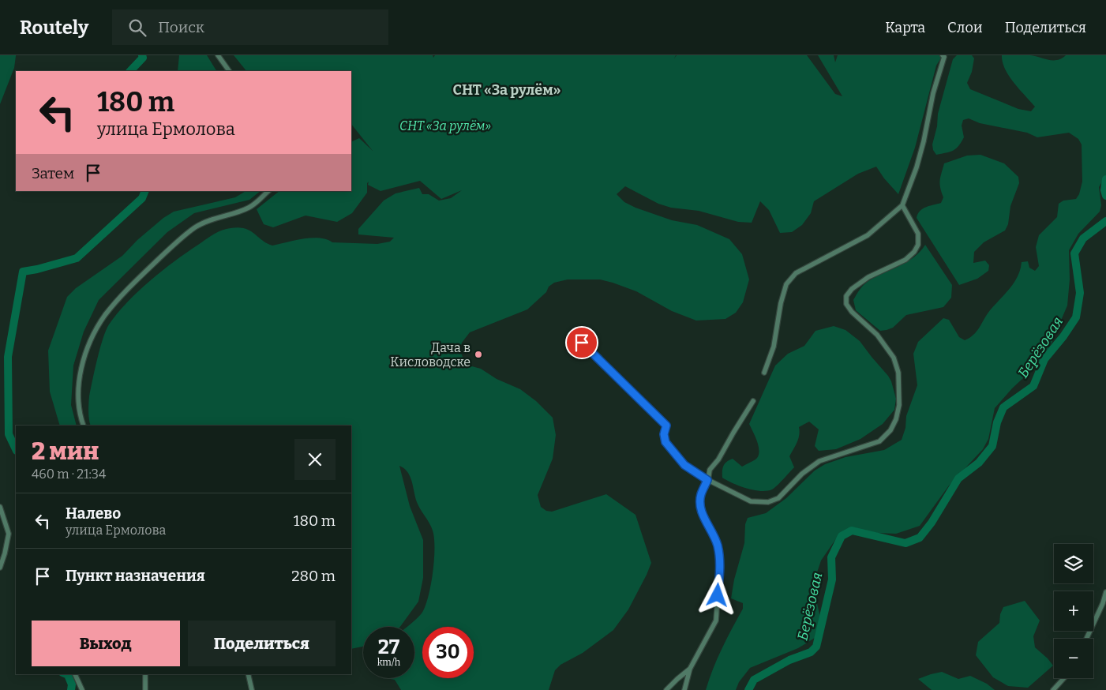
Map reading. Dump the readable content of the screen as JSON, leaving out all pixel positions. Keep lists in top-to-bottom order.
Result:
{
  "districts": ["СНТ «За рулём»"],
  "water": ["Берёзовая"],
  "parks": ["СНТ «За рулём»"],
  "places": ["Дача в Кисловодске"],
  "page": {
    "header": "Routely",
    "search": "Поиск",
    "nav": ["Карта", "Слои", "Поделиться"],
    "turn": ["180 m", "улица Ермолова"],
    "then": "Затем",
    "heading": ["2 мин", "460 m · 21:34"],
    "list": [
      {
        "name": "Налево",
        "note": "улица Ермолова",
        "value": "180 m"
      },
      {
        "name": "Пункт назначения",
        "value": "280 m"
      }
    ],
    "map_buttons": ["+", "−"],
    "buttons": ["Выход", "Поделиться"],
    "speed": "27 km/h",
    "limit": "30"
  }
}
